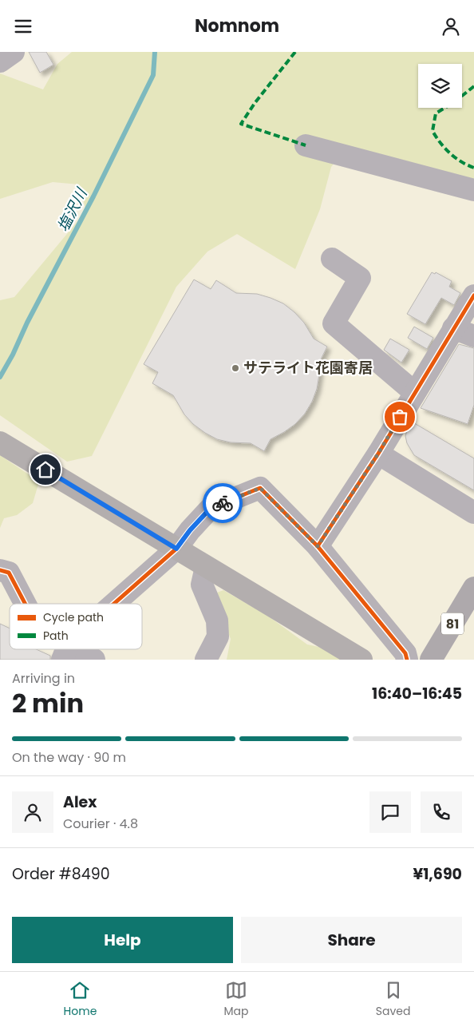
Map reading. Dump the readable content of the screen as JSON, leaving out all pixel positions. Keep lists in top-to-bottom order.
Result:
{
  "streets": {
    "main road": ["81"]
  },
  "water": ["塩沢川"],
  "places": ["サテライト花園寄居"],
  "legend": ["Cycle path", "Path"],
  "page": {
    "header": "Nomnom",
    "heading": ["2 min", "Arriving in", "16:40–16:45"],
    "panel": [
      "Alex",
      "Courier · 4.8",
      "Order #8490",
      "¥1,690"
    ],
    "bar": "On the way · 90 m",
    "buttons": ["Help", "Share"],
    "tabs": ["Home", "Map", "Saved"]
  }
}
